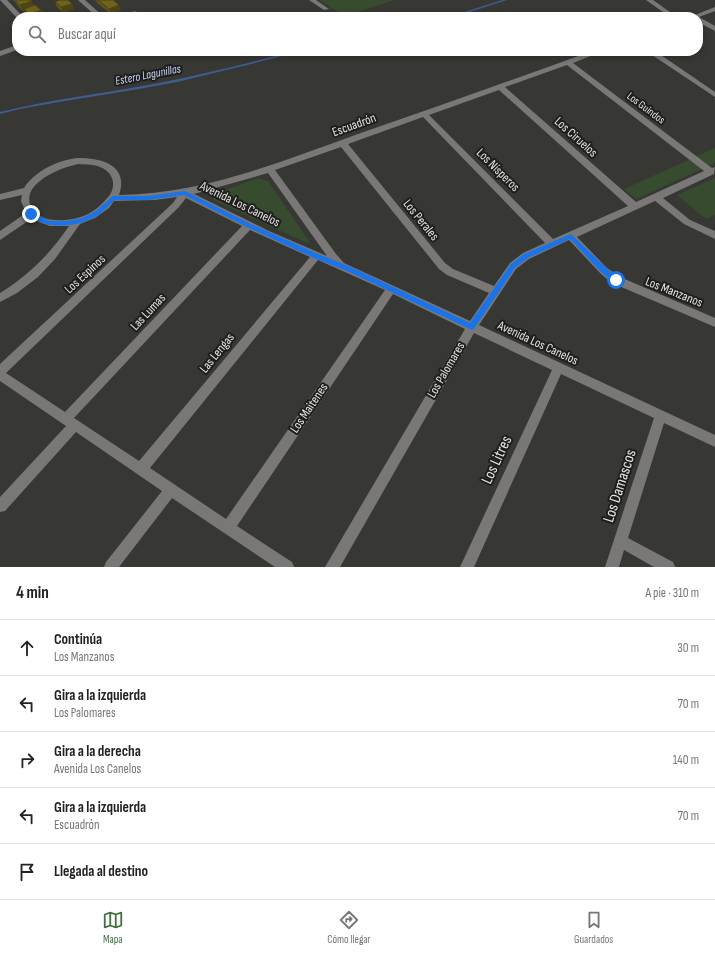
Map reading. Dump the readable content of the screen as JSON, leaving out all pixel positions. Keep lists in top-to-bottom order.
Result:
{
  "streets": {
    "street": [
      "Los Guindos",
      "Escuadrón",
      "Los Ciruelos",
      "Los Nísperos",
      "Avenida Los Canelos",
      "Los Perales",
      "Los Espinos",
      "Los Manzanos",
      "Las Lumas",
      "Las Lengas",
      "Los Palomares",
      "Los Maitenes",
      "Los Litres",
      "Los Damascos"
    ]
  },
  "crossings": [
    ["Los Guindos", "Escuadrón"],
    ["Los Guindos", "Los Palomares"],
    ["Escuadrón", "Los Ciruelos"],
    ["Escuadrón", "Los Nísperos"],
    ["Escuadrón", "Avenida Los Canelos"],
    ["Escuadrón", "Los Perales"],
    ["Escuadrón", "Los Espinos"],
    ["Los Ciruelos", "Los Palomares"],
    ["Los Nísperos", "Los Palomares"],
    ["Avenida Los Canelos", "Los Espinos"],
    ["Avenida Los Canelos", "Las Lumas"],
    ["Avenida Los Canelos", "Las Lengas"],
    ["Avenida Los Canelos", "Los Palomares"],
    ["Avenida Los Canelos", "Los Maitenes"],
    ["Avenida Los Canelos", "Los Litres"],
    ["Avenida Los Canelos", "Los Damascos"],
    ["Los Perales", "Los Palomares"],
    ["Los Manzanos", "Los Palomares"]
  ],
  "water": ["Estero Lagunillas"],
  "page": {
    "search": "Buscar aquí",
    "heading": ["4 min", "A pie · 310 m"],
    "list": [
      ["Continúa", "Los Manzanos", "30 m"],
      ["Gira a la izquierda", "Los Palomares", "70 m"],
      ["Gira a la derecha", "Avenida Los Canelos", "140 m"],
      ["Gira a la izquierda", "Escuadrón", "70 m"],
      "Llegada al destino"
    ],
    "nav": ["Mapa", "Cómo llegar", "Guardados"]
  }
}
